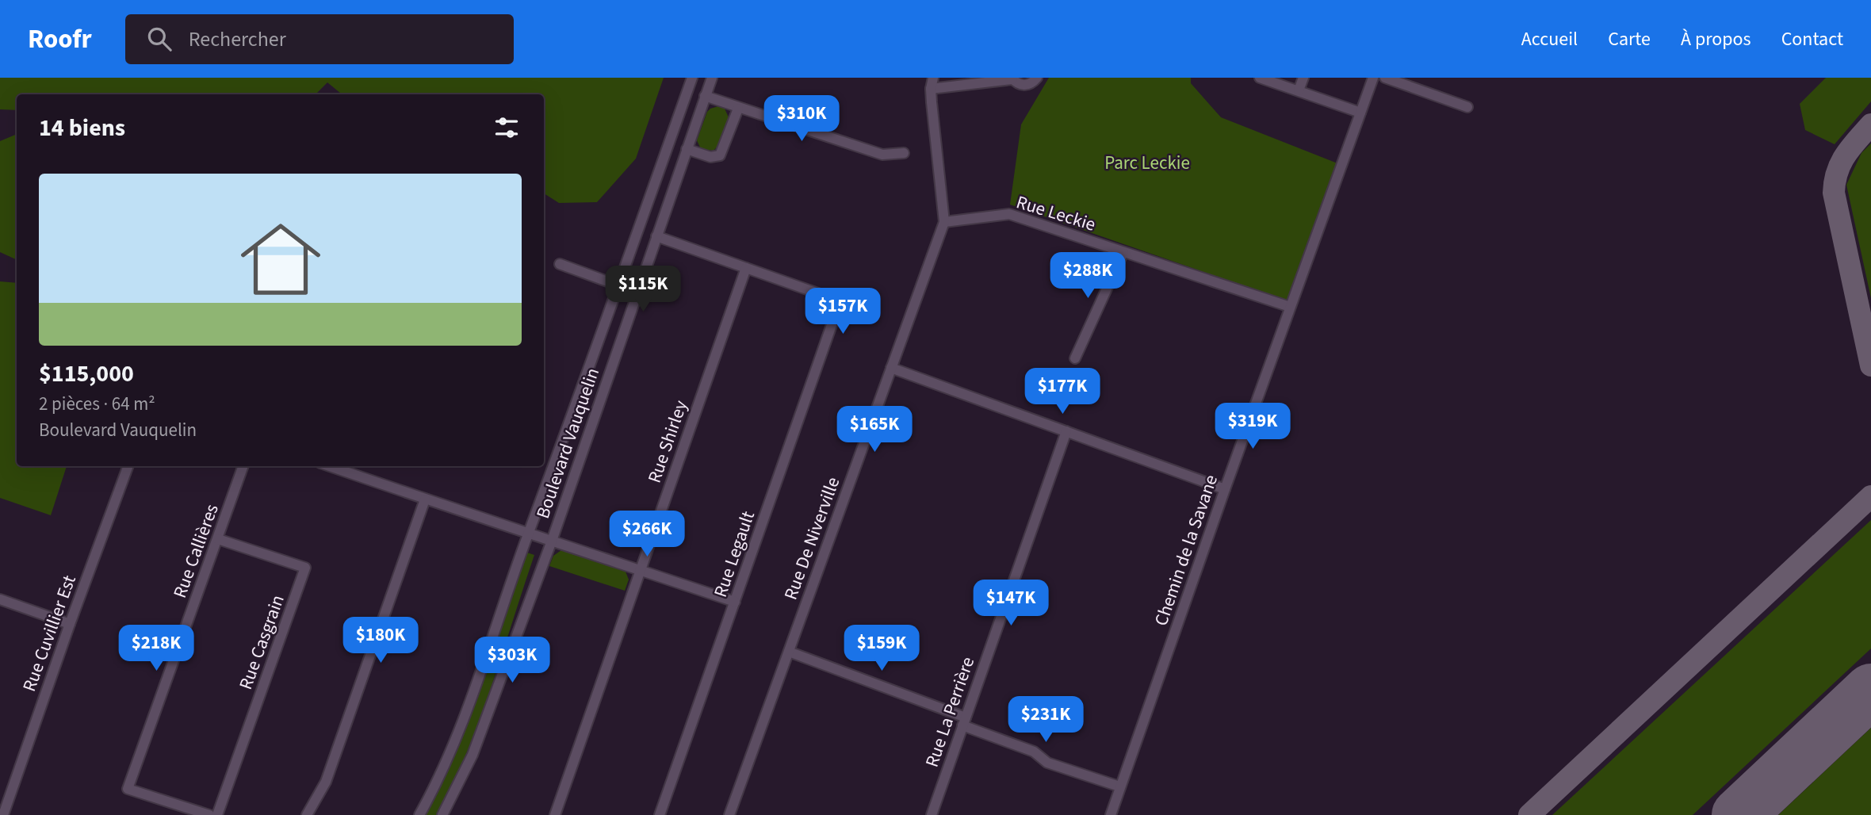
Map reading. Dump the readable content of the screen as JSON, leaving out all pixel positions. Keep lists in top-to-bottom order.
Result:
{
  "streets": {
    "street": [
      "Rue Leckie",
      "Rue Shirley",
      "Boulevard Vauquelin",
      "Rue De Niverville",
      "Chemin de la Savane",
      "Rue Callières",
      "Rue Legault",
      "Rue Cuvillier Est",
      "Rue Casgrain",
      "Rue La Perrière"
    ]
  },
  "crossings": [
    ["Rue Leckie", "Rue De Niverville"],
    ["Rue Leckie", "Chemin de la Savane"],
    ["Rue Shirley", "Rue Legault"],
    ["Rue Callières", "Rue Casgrain"]
  ],
  "parks": ["Parc Leckie"],
  "page": {
    "header": "Roofr",
    "search": "Rechercher",
    "nav": [
      "Accueil",
      "Carte",
      "À propos",
      "Contact"
    ],
    "heading": "14 biens",
    "price": [
      "$310K",
      "$288K",
      "$115K",
      "$157K",
      "$177K",
      "$319K",
      "$165K",
      "$266K",
      "$147K",
      "$180K",
      "$218K",
      "$159K",
      "$303K",
      "$231K"
    ],
    "list": [
      {
        "name": "$115,000",
        "note": "2 pièces · 64 m² · Boulevard Vauquelin"
      }
    ]
  }
}
